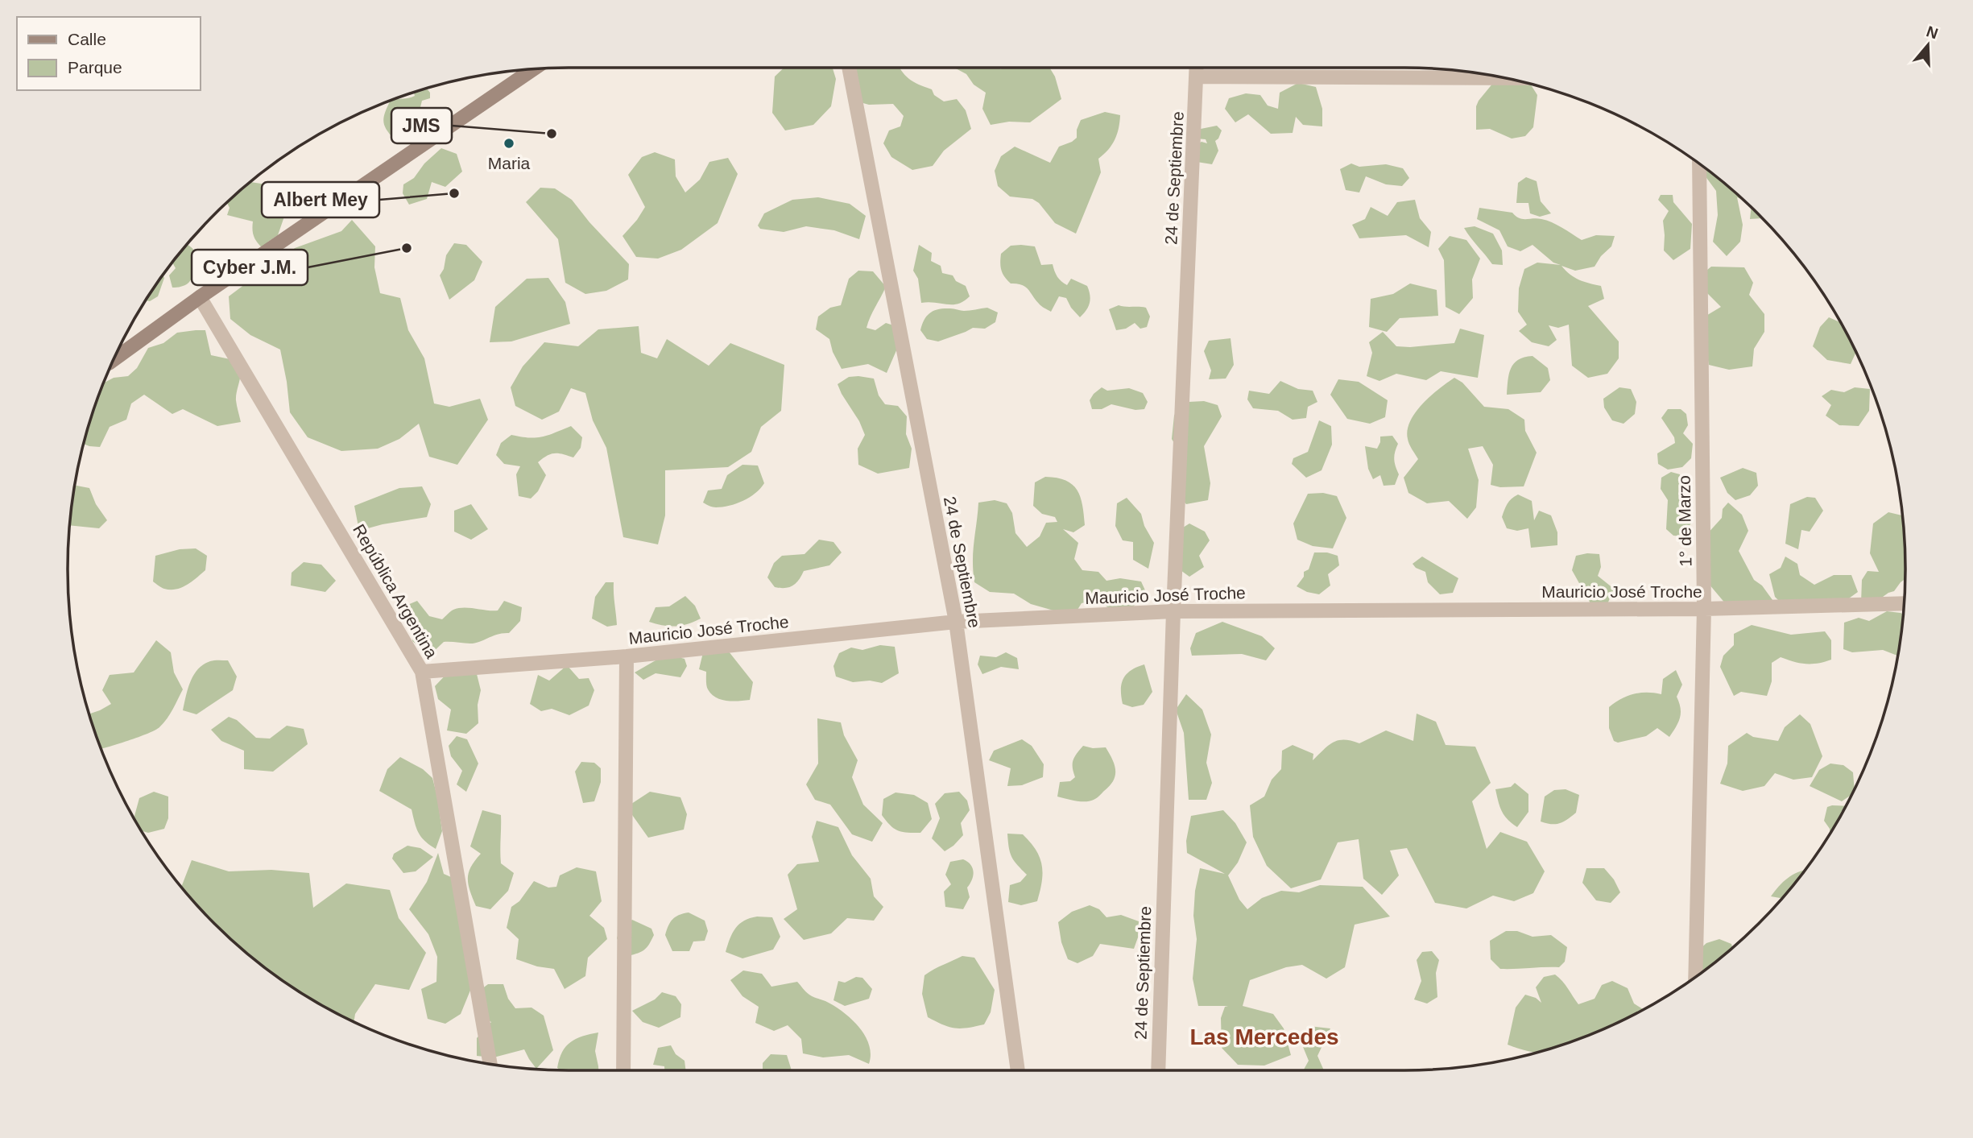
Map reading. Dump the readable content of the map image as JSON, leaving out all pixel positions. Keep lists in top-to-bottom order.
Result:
{
  "streets": {
    "street": [
      "24 de Septiembre",
      "1° de Marzo",
      "República Argentina",
      "Mauricio José Troche"
    ]
  },
  "crossings": [
    ["24 de Septiembre", "Mauricio José Troche"],
    ["1° de Marzo", "Mauricio José Troche"],
    ["República Argentina", "Mauricio José Troche"]
  ],
  "districts": ["Las Mercedes"],
  "places": [
    "JMS",
    "Maria",
    "Albert Mey",
    "Cyber J.M."
  ],
  "legend": ["Calle", "Parque"],
  "north": "top"
}
